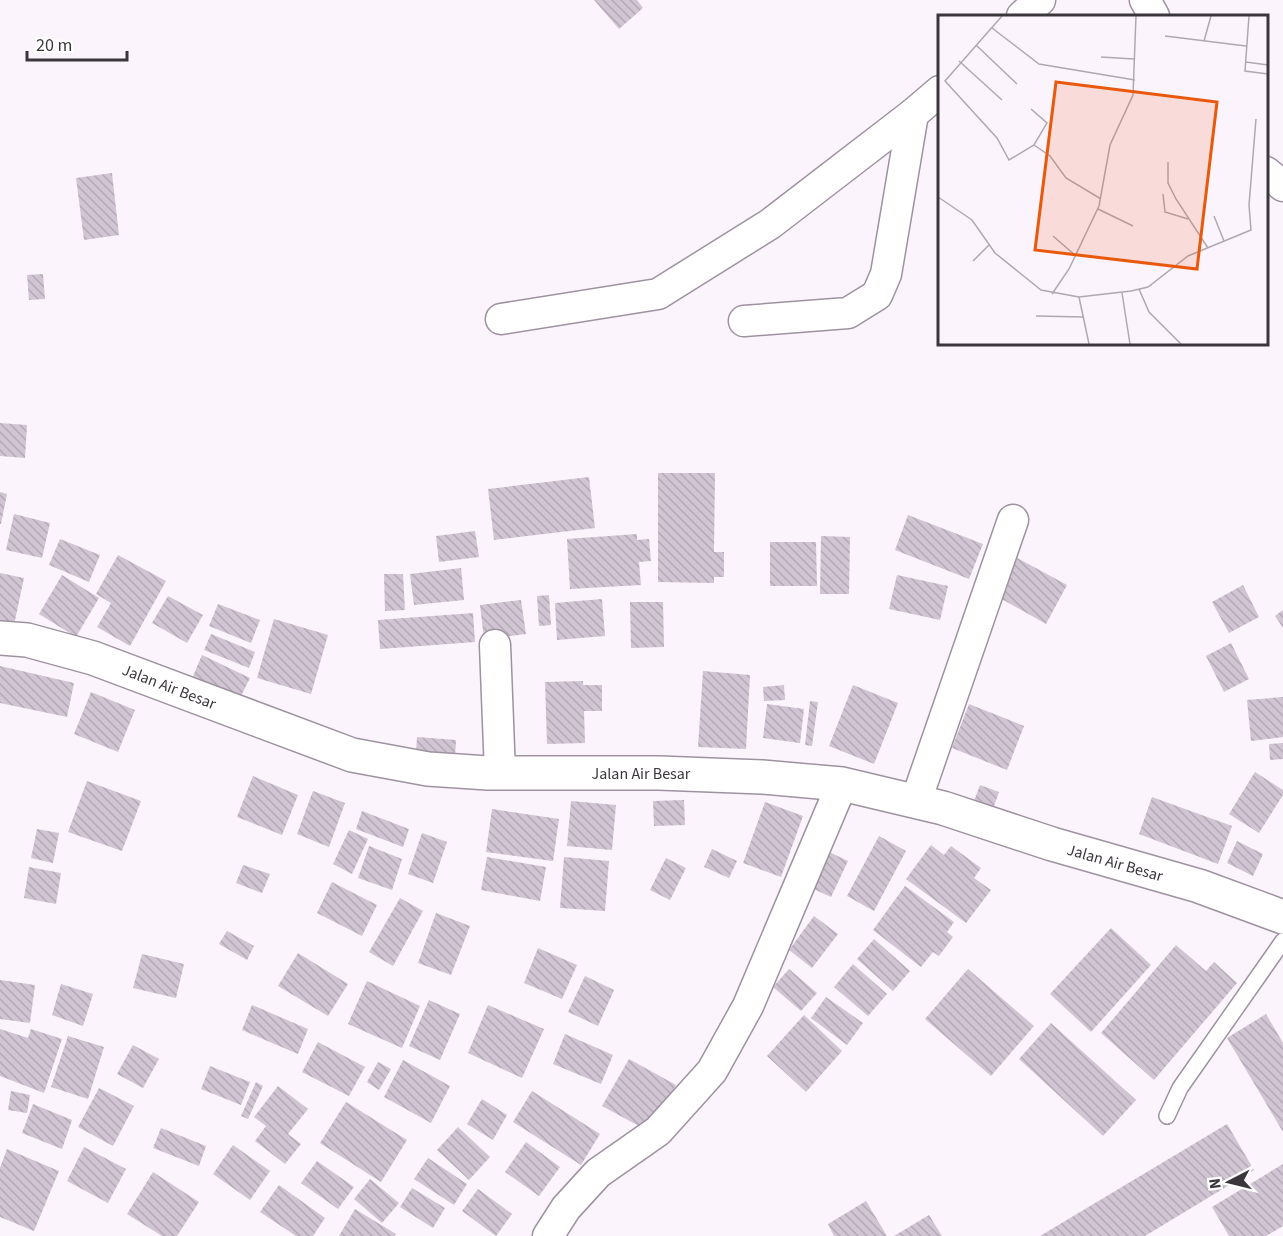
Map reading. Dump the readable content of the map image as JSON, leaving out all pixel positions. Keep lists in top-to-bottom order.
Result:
{
  "streets": {
    "street": ["Jalan Air Besar"]
  },
  "scale_bar": "20 m",
  "north": "left"
}
